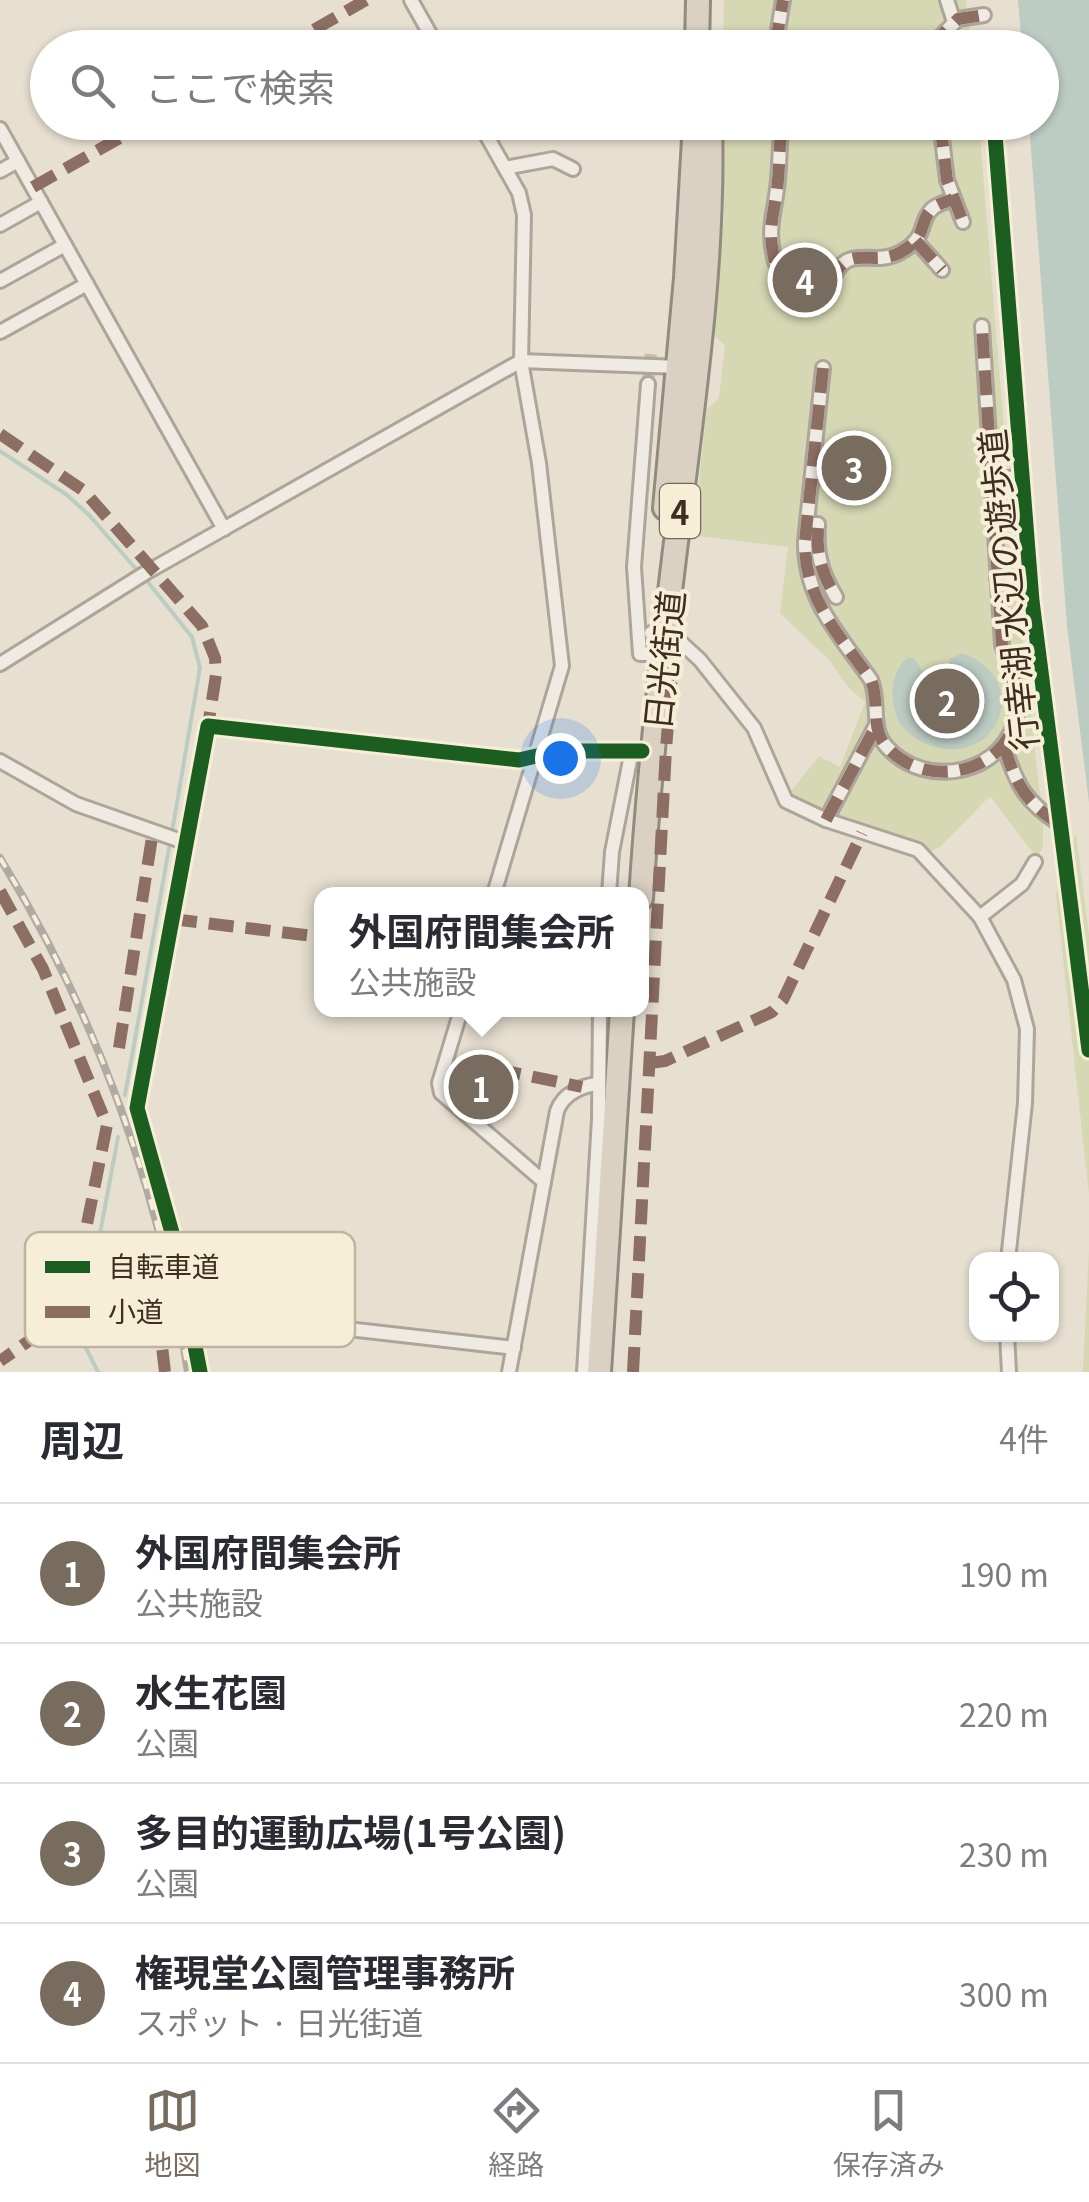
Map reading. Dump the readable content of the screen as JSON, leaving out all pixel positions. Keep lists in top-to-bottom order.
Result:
{
  "streets": {
    "highway": ["4", "日光街道"],
    "cycle path": ["行幸湖 水辺の遊歩道"]
  },
  "legend": ["自転車道", "小道"],
  "page": {
    "search": "ここで検索",
    "pins": [
      "4",
      "3",
      "2",
      "1"
    ],
    "popup": ["外国府間集会所", "公共施設"],
    "heading": ["周辺", "4件"],
    "list": [
      {
        "mark": "1",
        "name": "外国府間集会所",
        "note": "公共施設",
        "value": "190 m"
      },
      {
        "mark": "2",
        "name": "水生花園",
        "note": "公園",
        "value": "220 m"
      },
      {
        "mark": "3",
        "name": "多目的運動広場(1号公園)",
        "note": "公園",
        "value": "230 m"
      },
      {
        "mark": "4",
        "name": "権現堂公園管理事務所",
        "note": "スポット · 日光街道",
        "value": "300 m"
      }
    ],
    "nav": ["地図", "経路", "保存済み"]
  }
}
